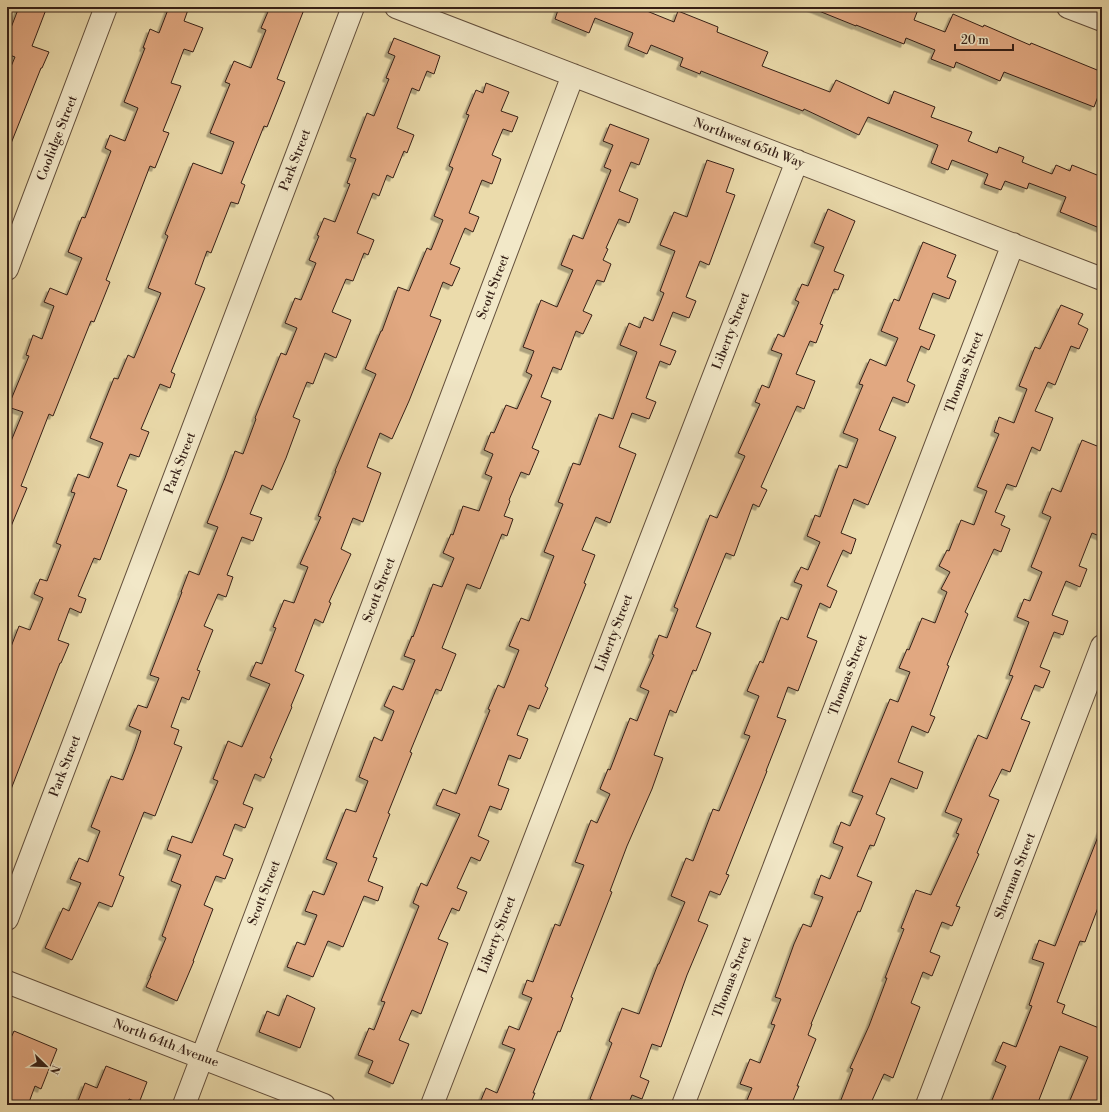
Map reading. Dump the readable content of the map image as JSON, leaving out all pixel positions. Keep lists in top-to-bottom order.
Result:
{
  "streets": {
    "street": [
      "Coolidge Street",
      "Northwest 65th Way",
      "Park Street",
      "Scott Street",
      "Liberty Street",
      "Thomas Street",
      "Sherman Street",
      "North 64th Avenue"
    ]
  },
  "crossings": [
    ["Northwest 65th Way", "Scott Street"],
    ["Northwest 65th Way", "Liberty Street"],
    ["Northwest 65th Way", "Thomas Street"],
    ["Scott Street", "North 64th Avenue"]
  ],
  "scale_bar": "20 m",
  "north": "bottom right"
}
